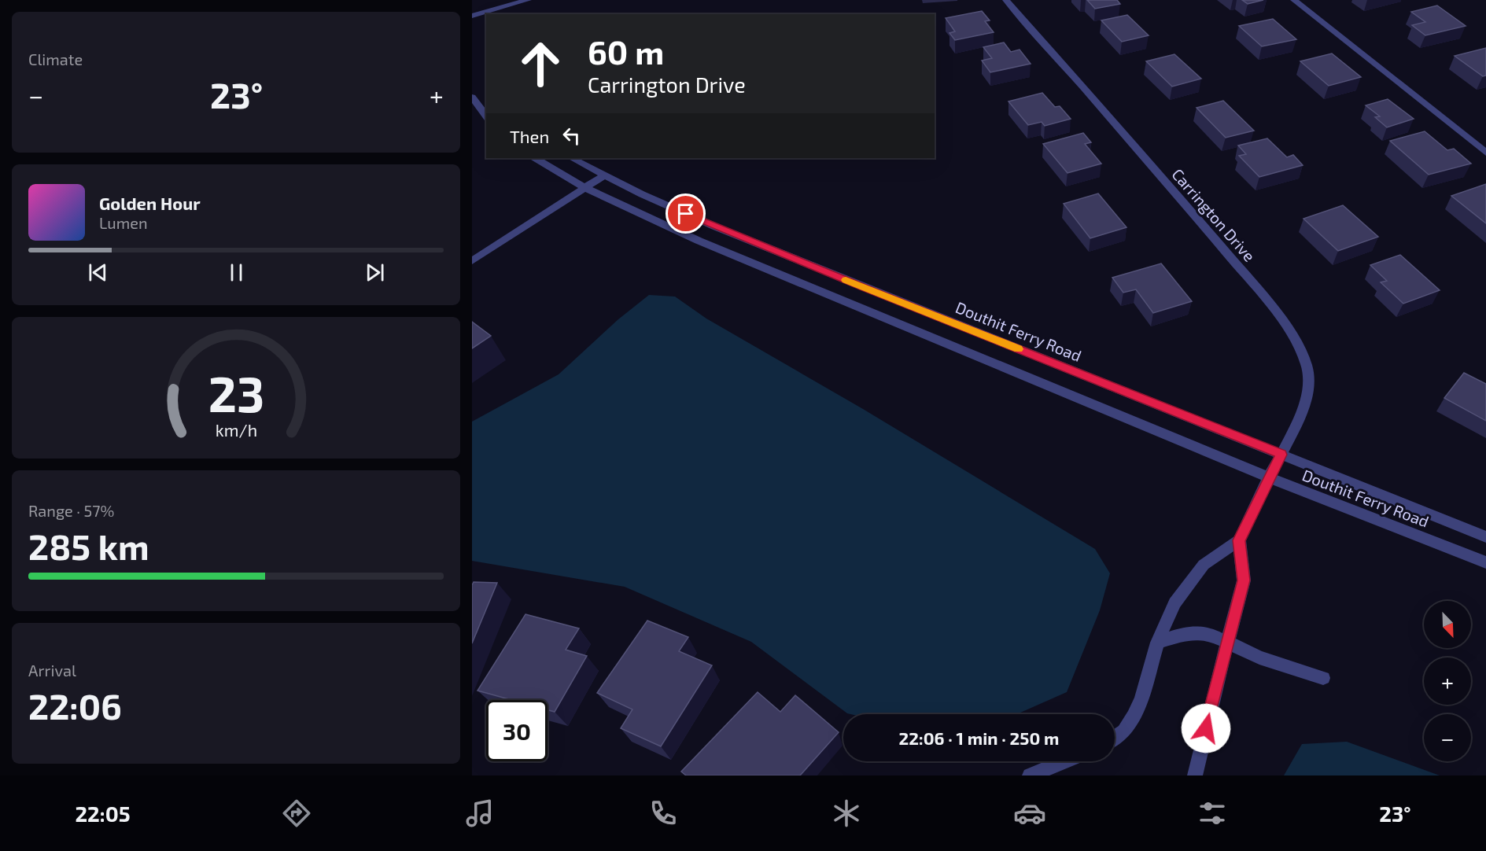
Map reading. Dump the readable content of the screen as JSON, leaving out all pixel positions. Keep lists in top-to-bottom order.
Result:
{
  "streets": {
    "street": ["Carrington Drive", "Douthit Ferry Road"]
  },
  "crossings": [
    ["Carrington Drive", "Douthit Ferry Road"]
  ],
  "north": "bottom right",
  "page": {
    "tile": [
      "Climate",
      ["Range · 57%", "285 km"],
      ["Arrival", "22:06"]
    ],
    "turn": ["60 m", "Carrington Drive"],
    "heat": ["−", "23°", "+"],
    "then": "Then",
    "song": ["Golden Hour", "Lumen"],
    "map_buttons": ["+", "−"],
    "limit": "30",
    "trip": "22:06 · 1 min · 250 m",
    "tabs": ["22:05", "23°"],
    "gauge": ["23", "km/h"]
  }
}
